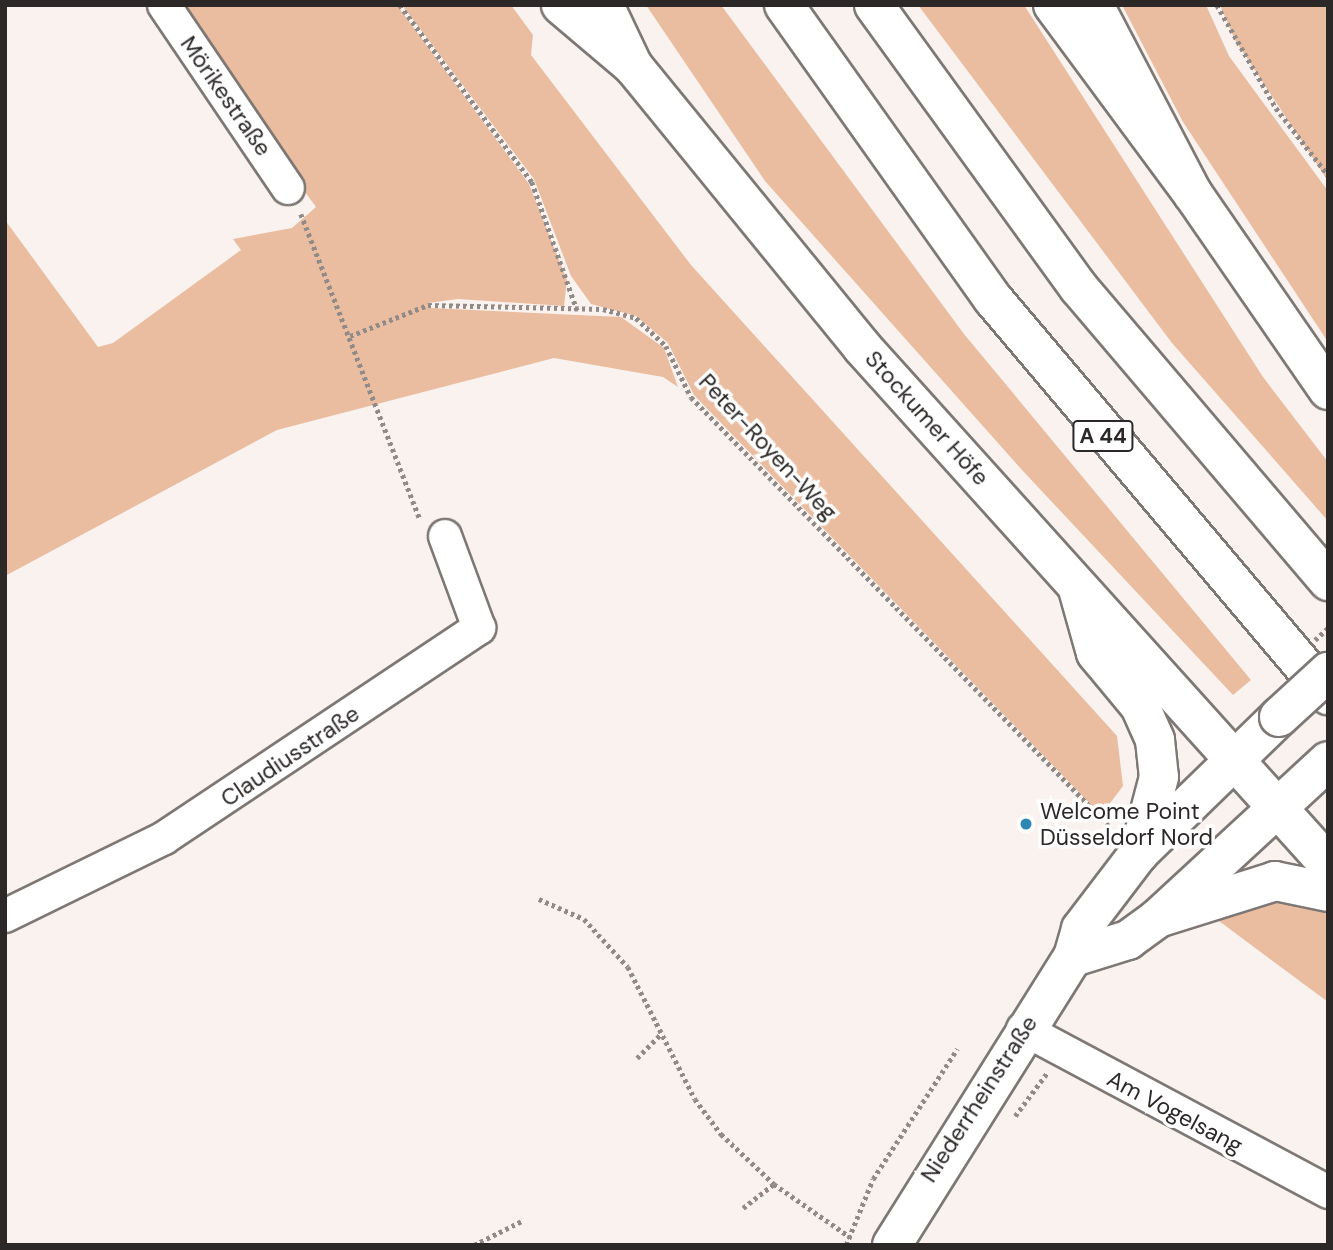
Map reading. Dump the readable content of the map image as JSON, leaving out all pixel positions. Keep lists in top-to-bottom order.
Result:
{
  "streets": {
    "main road": ["Stockumer Höfe", "A 44", "Niederrheinstraße"],
    "street": ["Mörikestraße", "Claudiusstraße", "Am Vogelsang"],
    "path": ["Peter-Royen-Weg"]
  },
  "crossings": [
    ["Stockumer Höfe", "Niederrheinstraße"],
    ["Peter-Royen-Weg", "Niederrheinstraße"],
    ["Niederrheinstraße", "Am Vogelsang"]
  ],
  "places": ["Welcome Point Düsseldorf Nord"]
}
